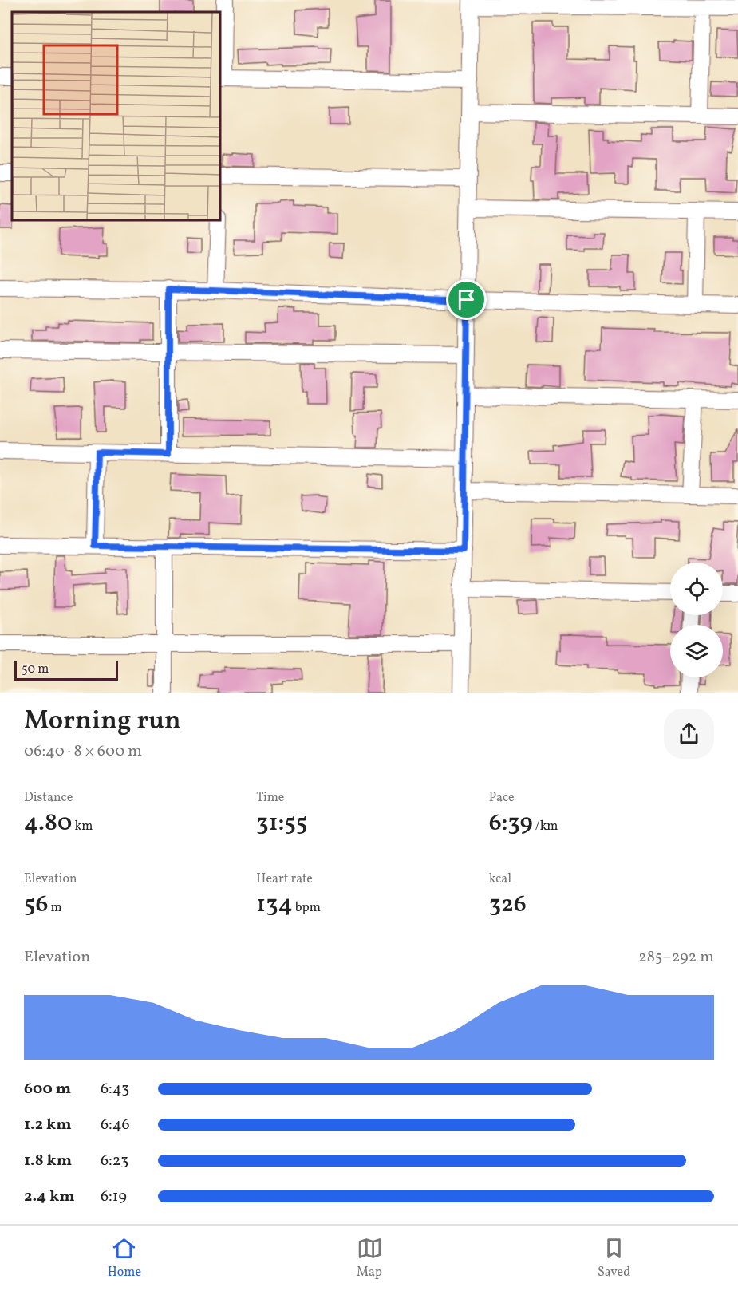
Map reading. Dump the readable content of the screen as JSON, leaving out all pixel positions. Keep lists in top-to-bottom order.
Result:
{
  "scale_bar": "50 m",
  "page": {
    "scale": "50 m",
    "heading": ["Morning run", "06:40 · 8 × 600 m"],
    "stats": [
      ["Distance", "4.80 km"],
      ["Time", "31:55"],
      ["Pace", "6:39 /km"],
      ["Elevation", "56 m"],
      ["Heart rate", "134 bpm"],
      ["kcal", "326"]
    ],
    "chart": ["Elevation", "285–292 m"],
    "list": [
      {
        "name": "600 m",
        "note": "6:43"
      },
      {
        "name": "1.2 km",
        "note": "6:46"
      },
      {
        "name": "1.8 km",
        "note": "6:23"
      },
      {
        "name": "2.4 km",
        "note": "6:19"
      }
    ],
    "tabs": ["Home", "Map", "Saved"]
  }
}
